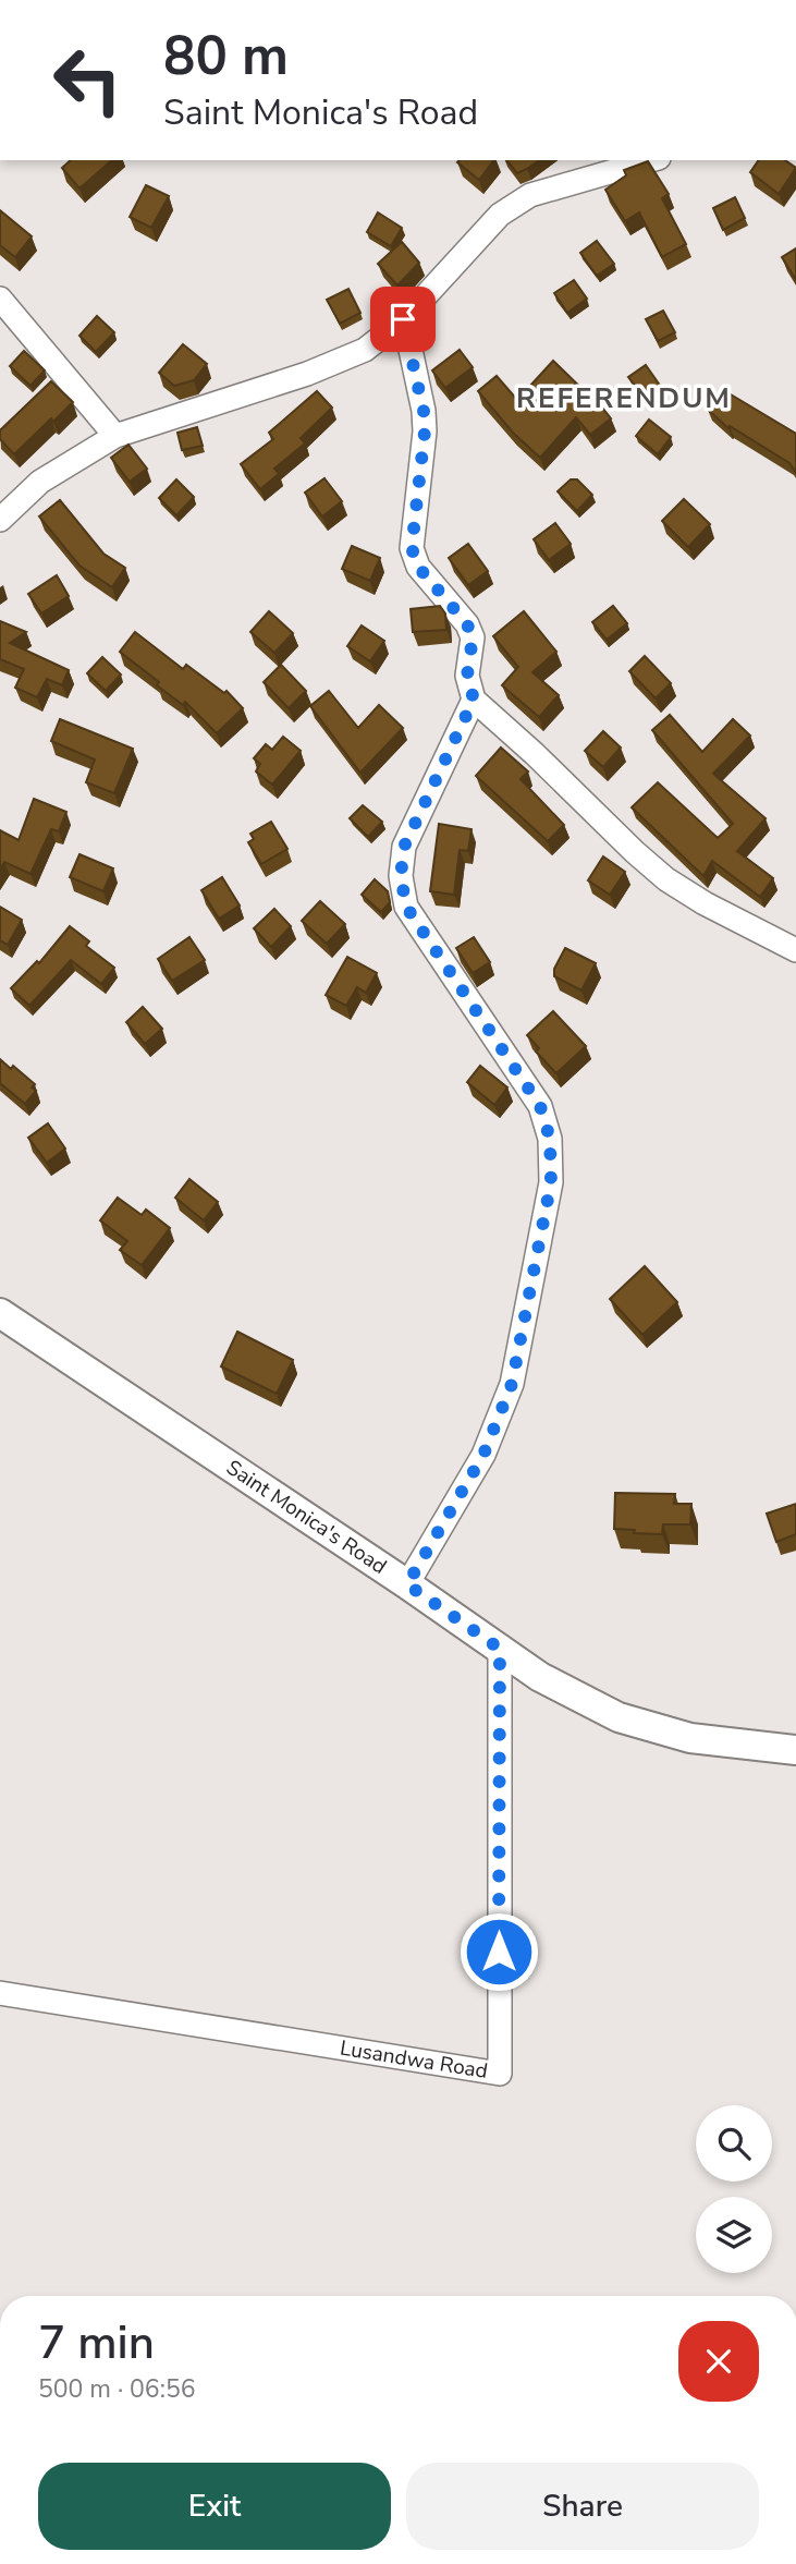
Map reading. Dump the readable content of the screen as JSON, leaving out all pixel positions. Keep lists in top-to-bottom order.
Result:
{
  "streets": {
    "street": ["Saint Monica's Road", "Lusandwa Road"]
  },
  "crossings": [
    ["Saint Monica's Road", "Lusandwa Road"]
  ],
  "districts": ["REFERENDUM"],
  "page": {
    "turn": ["80 m", "Saint Monica's Road"],
    "heading": ["7 min", "500 m · 06:56"],
    "buttons": ["Exit", "Share"]
  }
}
